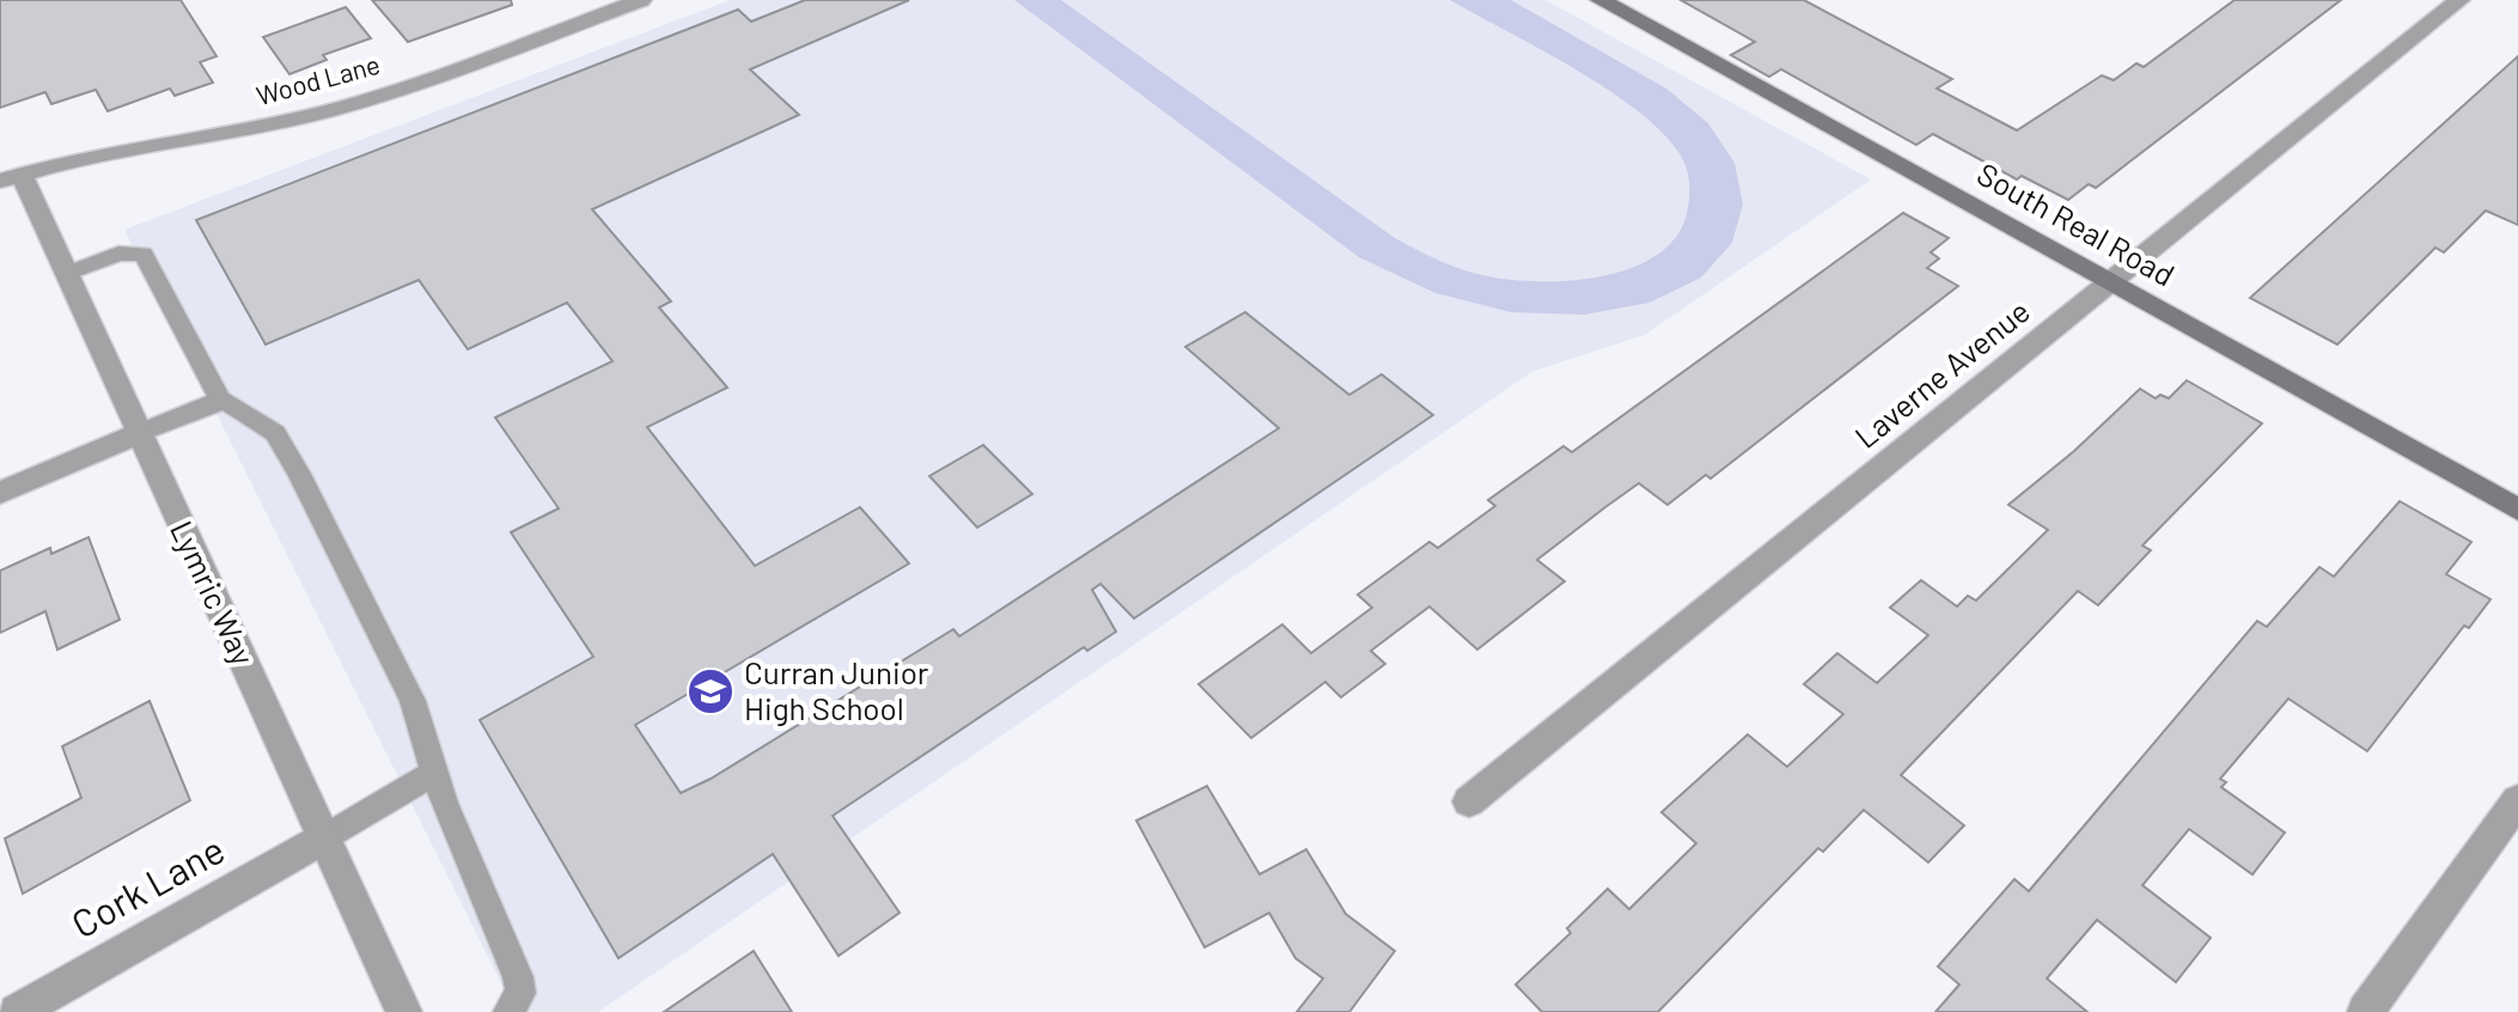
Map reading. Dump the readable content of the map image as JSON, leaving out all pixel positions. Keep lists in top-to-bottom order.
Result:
{
  "streets": {
    "street": [
      "Wood Lane",
      "South Real Road",
      "Laverne Avenue",
      "Lymric Way",
      "Cork Lane"
    ]
  },
  "crossings": [
    ["Wood Lane", "Lymric Way"],
    ["South Real Road", "Laverne Avenue"],
    ["Lymric Way", "Cork Lane"]
  ],
  "places": {
    "school or university": ["Curran Junior High School"]
  }
}
